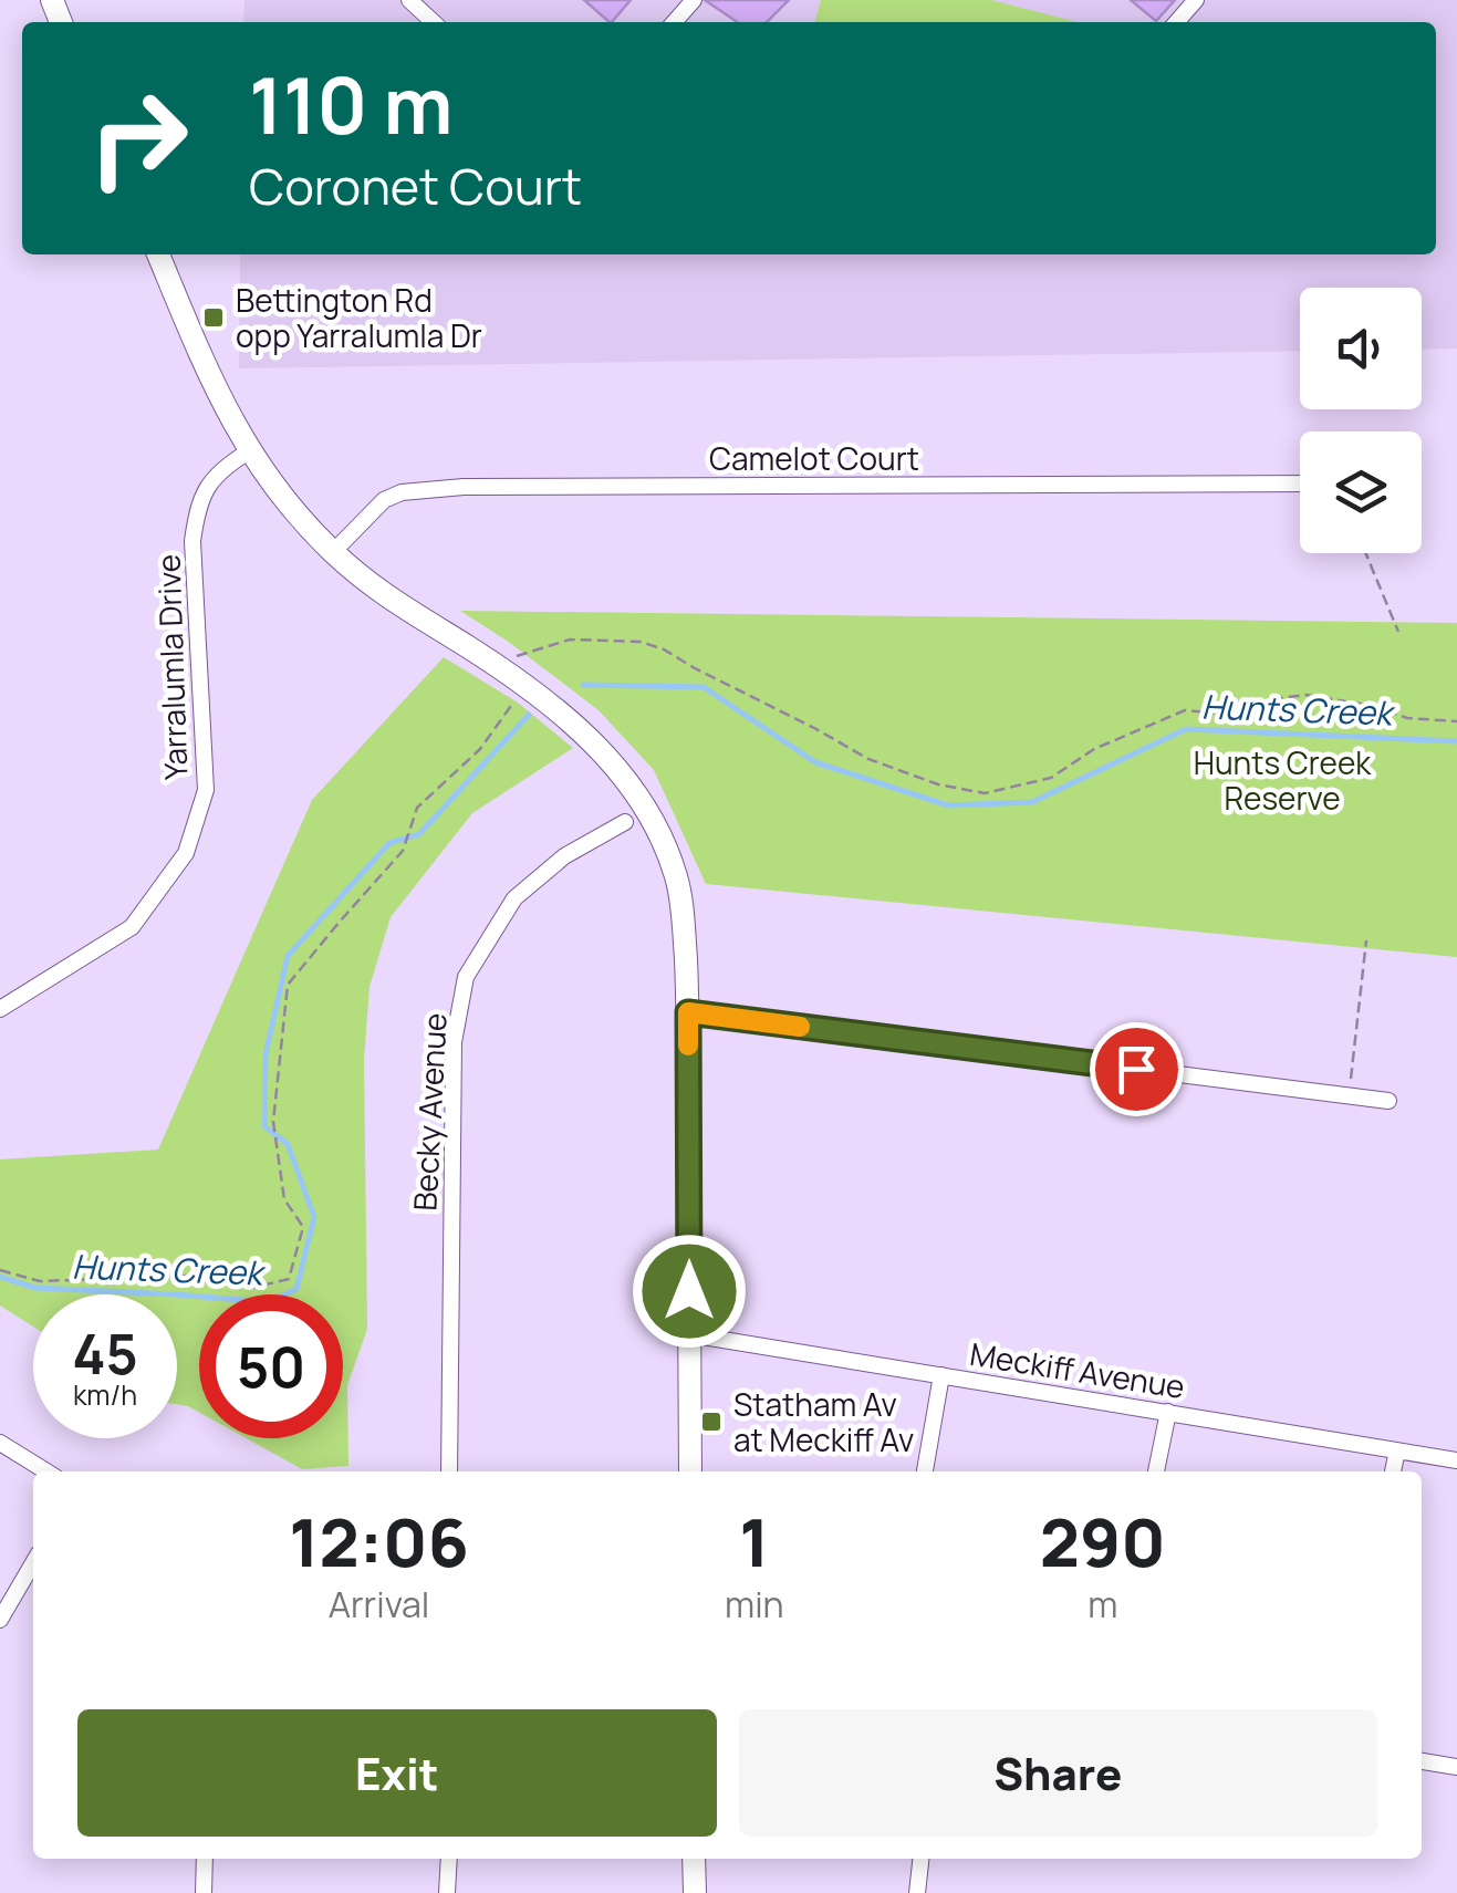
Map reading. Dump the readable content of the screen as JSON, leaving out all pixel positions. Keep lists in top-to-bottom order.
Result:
{
  "streets": {
    "street": [
      "Camelot Court",
      "Yarralumla Drive",
      "Becky Avenue",
      "Meckiff Avenue"
    ]
  },
  "water": ["Hunts Creek"],
  "parks": ["Hunts Creek Reserve"],
  "places": {
    "transit": ["Bettington Rd opp Yarralumla Dr", "Statham Av at Meckiff Av"]
  },
  "page": {
    "turn": ["110 m", "Coronet Court"],
    "speed": "45 km/h",
    "limit": "50",
    "eta": [
      "12:06",
      "Arrival",
      "1",
      "min",
      "290",
      "m"
    ],
    "buttons": ["Exit", "Share"]
  }
}
